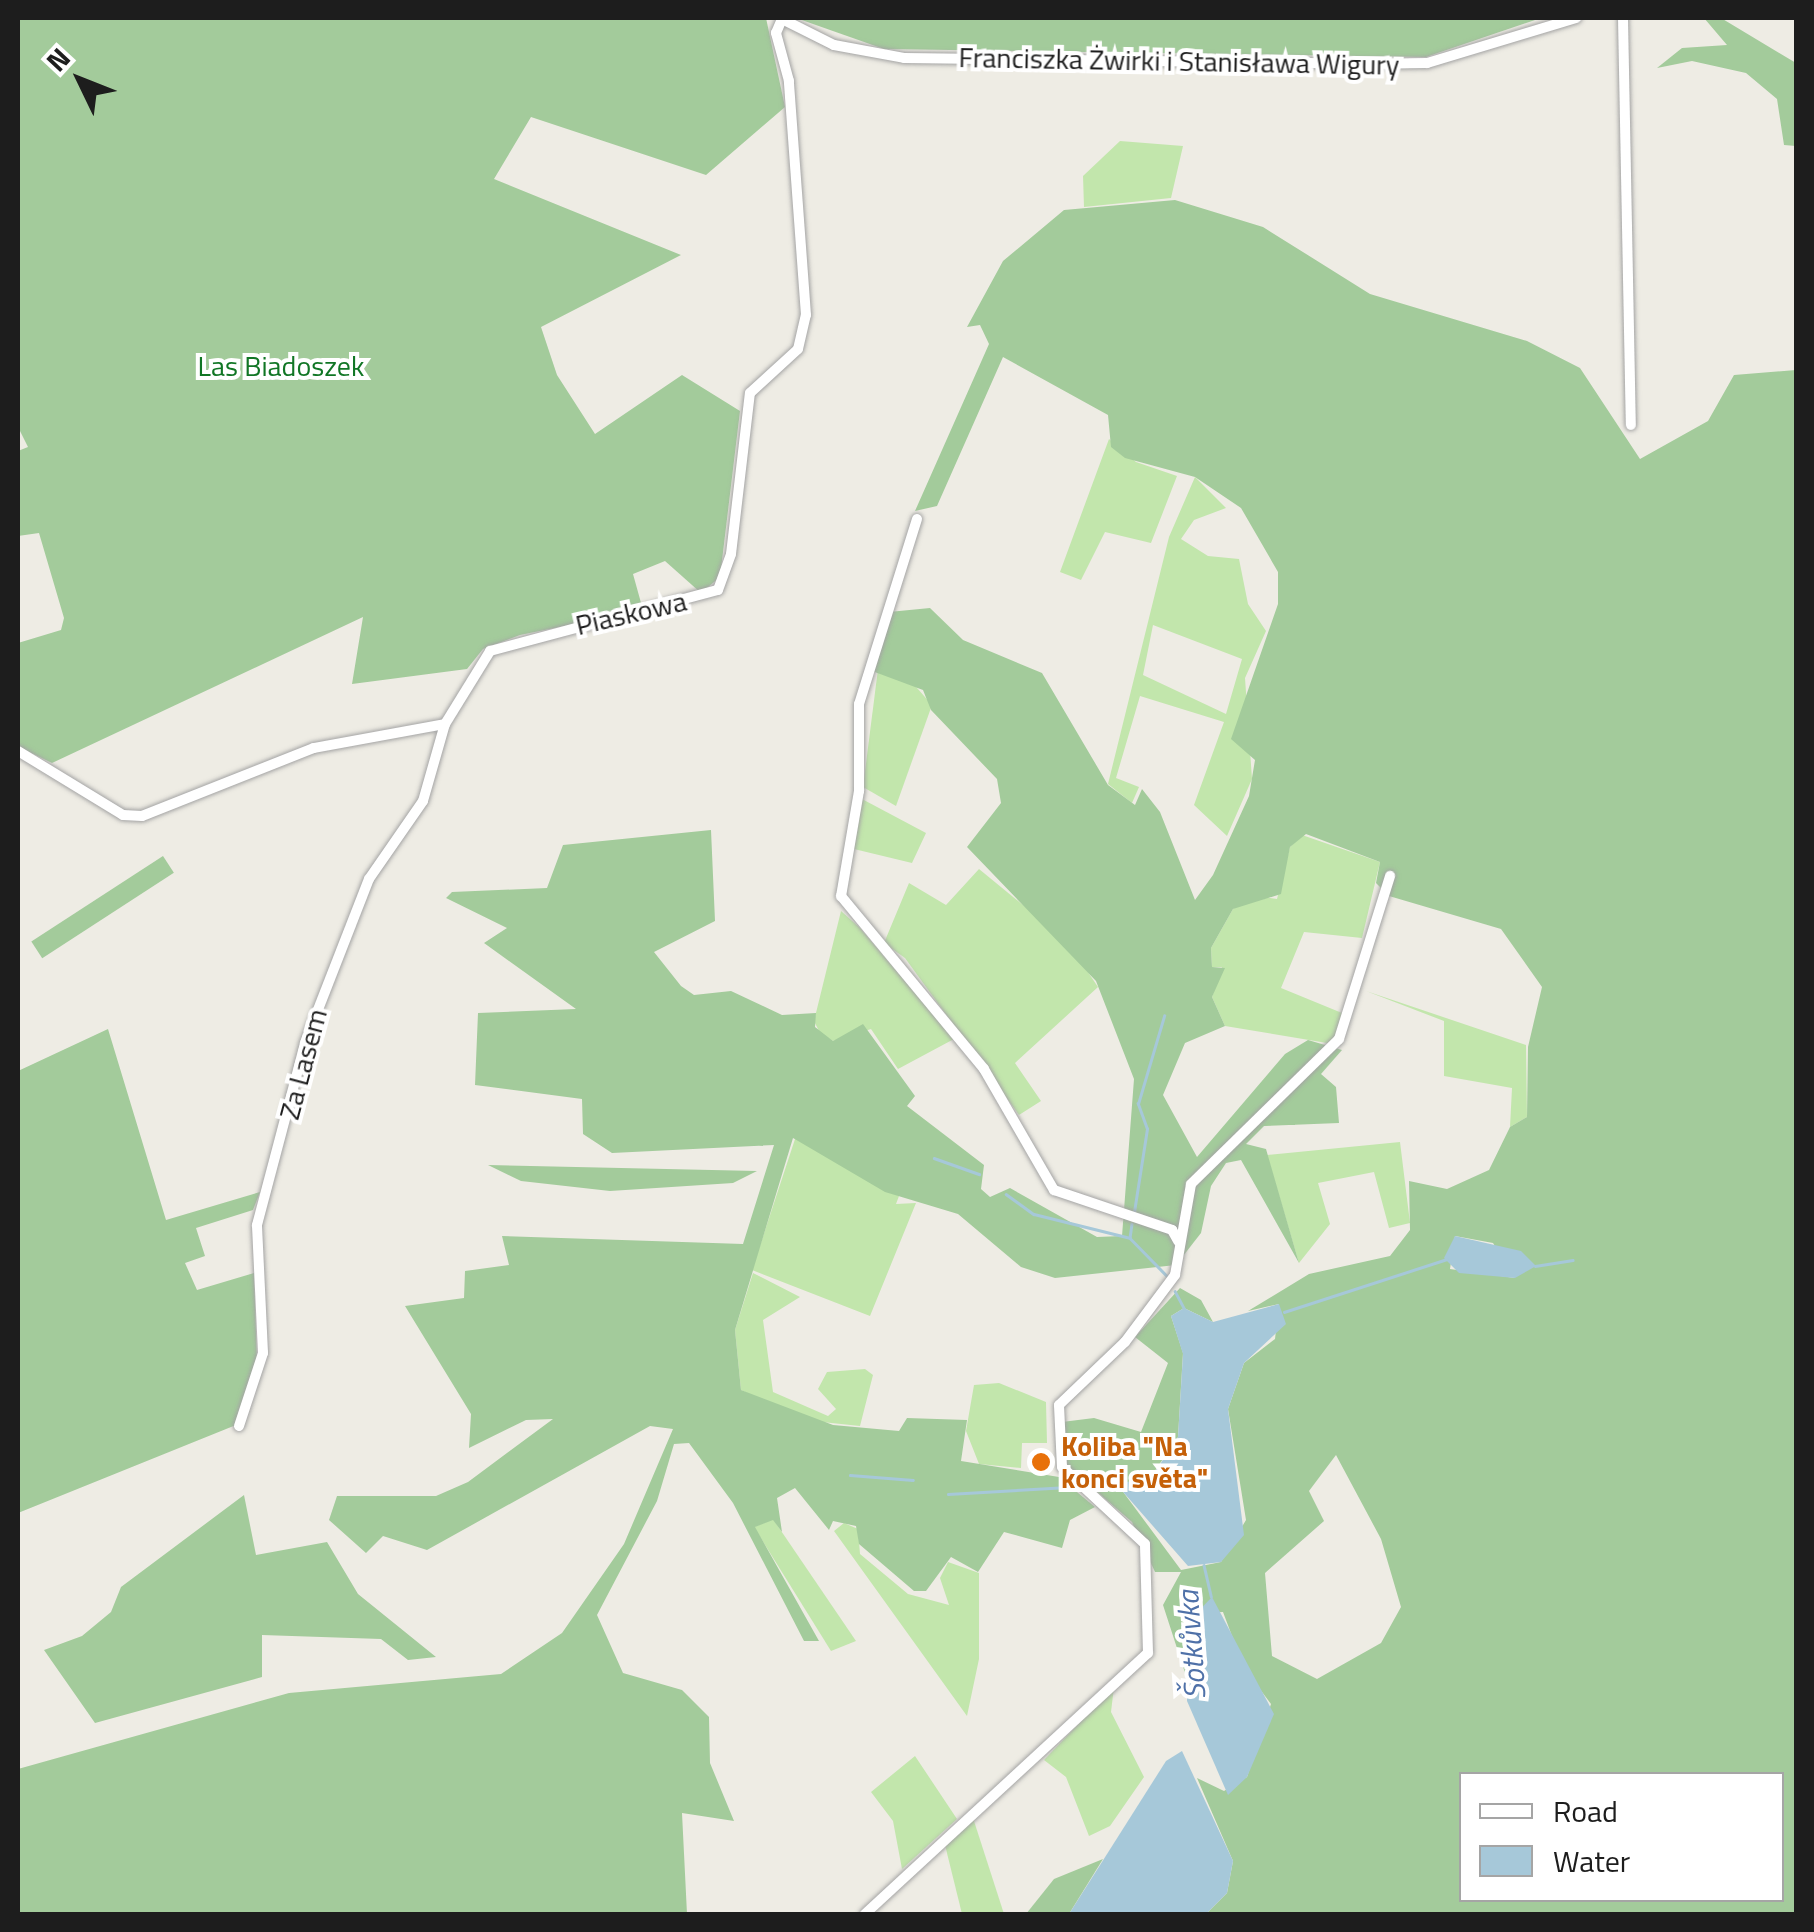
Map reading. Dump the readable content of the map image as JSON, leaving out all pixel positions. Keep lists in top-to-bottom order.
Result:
{
  "streets": {
    "street": ["Franciszka Żwirki i Stanisława Wigury", "Piaskowa", "Za Lasem"]
  },
  "crossings": [
    ["Franciszka Żwirki i Stanisława Wigury", "Piaskowa"],
    ["Piaskowa", "Za Lasem"]
  ],
  "water": ["Šotkůvka"],
  "parks": ["Las Biadoszek"],
  "places": ["Koliba \"Na konci světa\""],
  "legend": ["Road", "Water"],
  "north": "top left"
}
